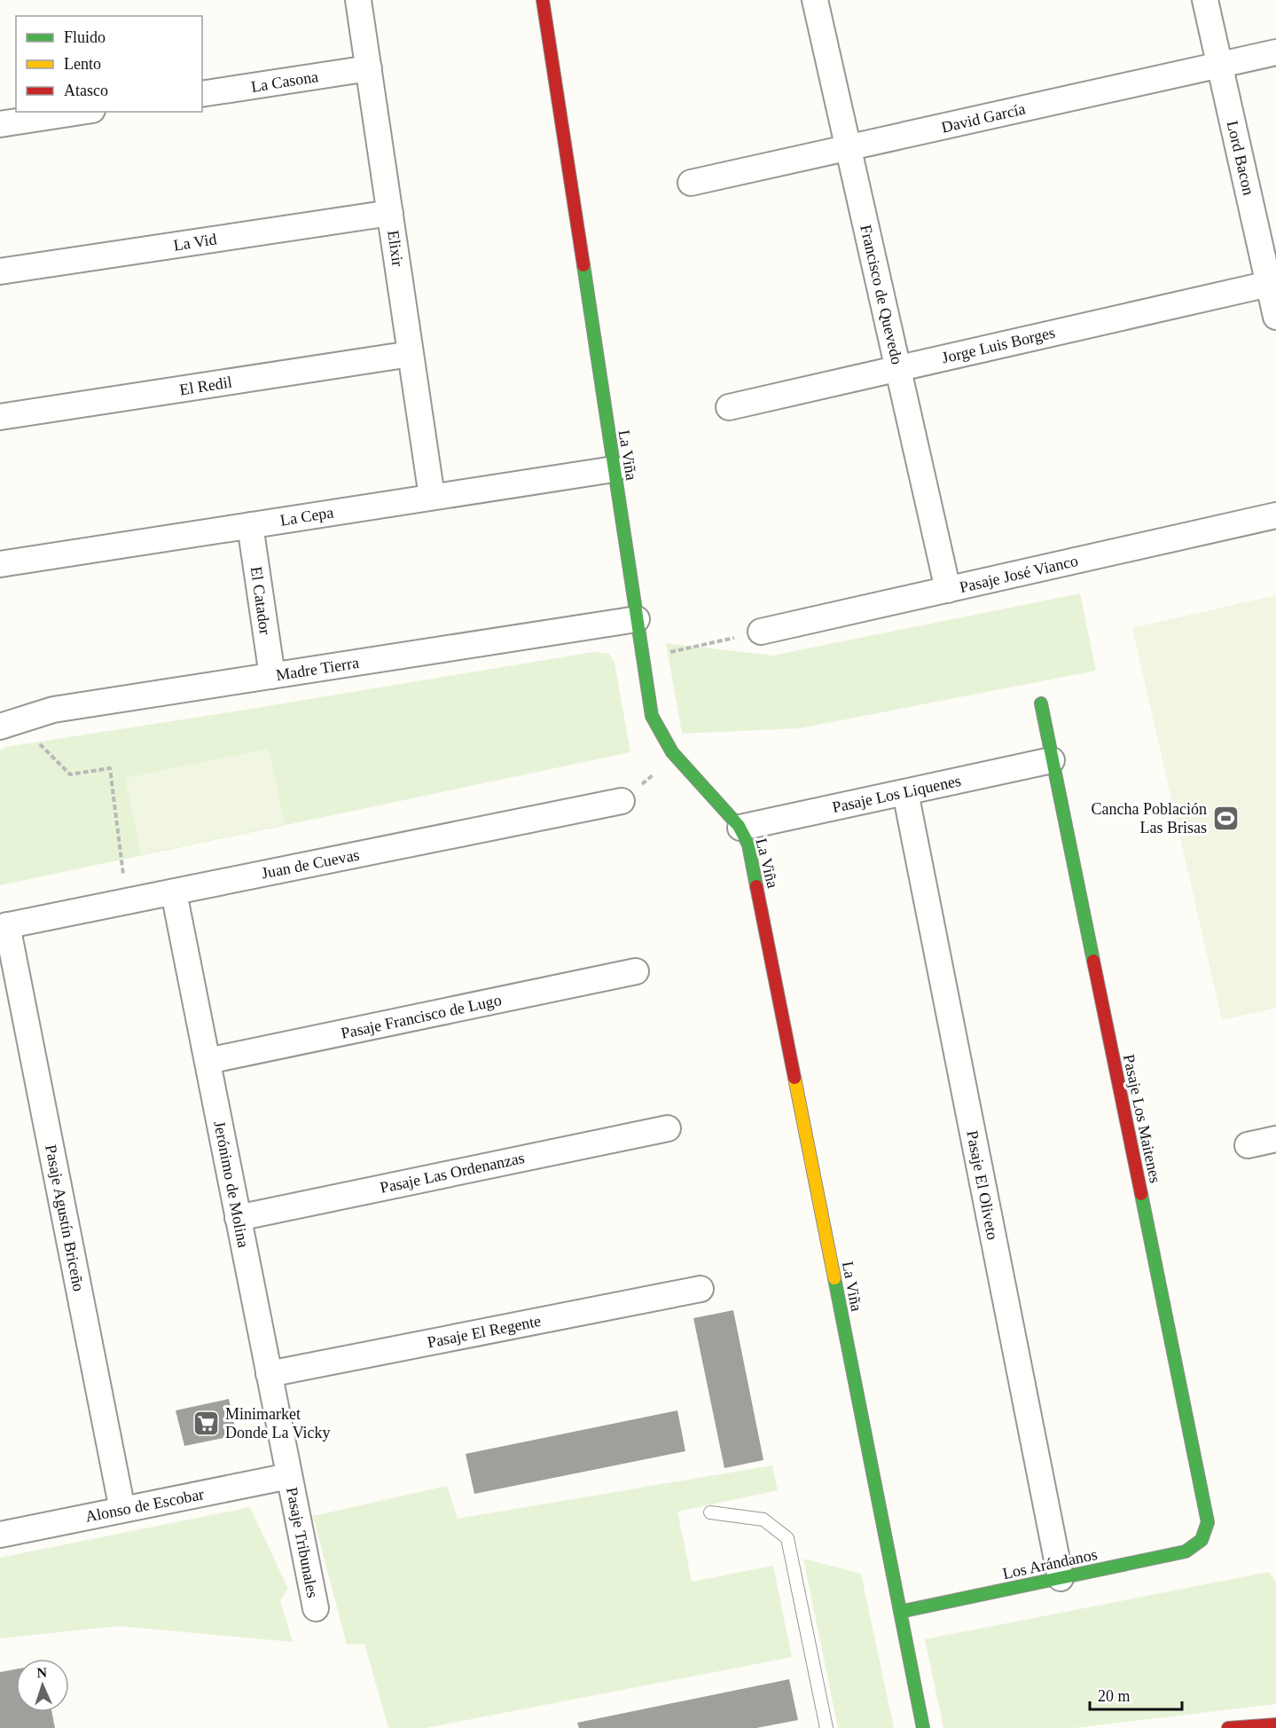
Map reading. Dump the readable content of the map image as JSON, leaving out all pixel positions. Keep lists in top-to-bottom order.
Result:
{
  "streets": {
    "street": [
      "La Casona",
      "David García",
      "Lord Bacon",
      "La Vid",
      "Elixir",
      "Francisco de Quevedo",
      "Jorge Luis Borges",
      "El Redil",
      "La Viña",
      "La Cepa",
      "Pasaje José Vianco",
      "El Catador",
      "Madre Tierra",
      "Pasaje Los Liquenes",
      "Juan de Cuevas",
      "Pasaje Francisco de Lugo",
      "Pasaje Los Maitenes",
      "Pasaje Las Ordenanzas",
      "Jerónimo de Molina",
      "Pasaje El Oliveto",
      "Pasaje Agustín Briceño",
      "Pasaje El Regente",
      "Alonso de Escobar",
      "Pasaje Tribunales",
      "Los Arándanos"
    ]
  },
  "crossings": [
    ["La Casona", "Elixir"],
    ["David García", "Lord Bacon"],
    ["David García", "Francisco de Quevedo"],
    ["Lord Bacon", "Jorge Luis Borges"],
    ["La Vid", "Elixir"],
    ["Elixir", "El Redil"],
    ["Elixir", "La Cepa"],
    ["Francisco de Quevedo", "Jorge Luis Borges"],
    ["Francisco de Quevedo", "Pasaje José Vianco"],
    ["La Viña", "La Cepa"],
    ["La Viña", "Madre Tierra"],
    ["La Viña", "Pasaje Los Liquenes"],
    ["La Viña", "Los Arándanos"],
    ["La Cepa", "El Catador"],
    ["El Catador", "Madre Tierra"],
    ["Pasaje Los Liquenes", "Pasaje Los Maitenes"],
    ["Pasaje Los Liquenes", "Pasaje El Oliveto"],
    ["Juan de Cuevas", "Jerónimo de Molina"],
    ["Juan de Cuevas", "Pasaje Agustín Briceño"],
    ["Pasaje Francisco de Lugo", "Jerónimo de Molina"],
    ["Pasaje Los Maitenes", "Los Arándanos"],
    ["Pasaje Las Ordenanzas", "Jerónimo de Molina"],
    ["Jerónimo de Molina", "Pasaje El Regente"],
    ["Jerónimo de Molina", "Alonso de Escobar"],
    ["Jerónimo de Molina", "Pasaje Tribunales"],
    ["Pasaje El Oliveto", "Los Arándanos"],
    ["Pasaje Agustín Briceño", "Alonso de Escobar"],
    ["Alonso de Escobar", "Pasaje Tribunales"]
  ],
  "places": {
    "sports": ["Cancha Población Las Brisas"],
    "supermarket": ["Minimarket Donde La Vicky"]
  },
  "legend": ["Fluido", "Lento", "Atasco"],
  "scale_bar": "20 m",
  "north": "top"
}
